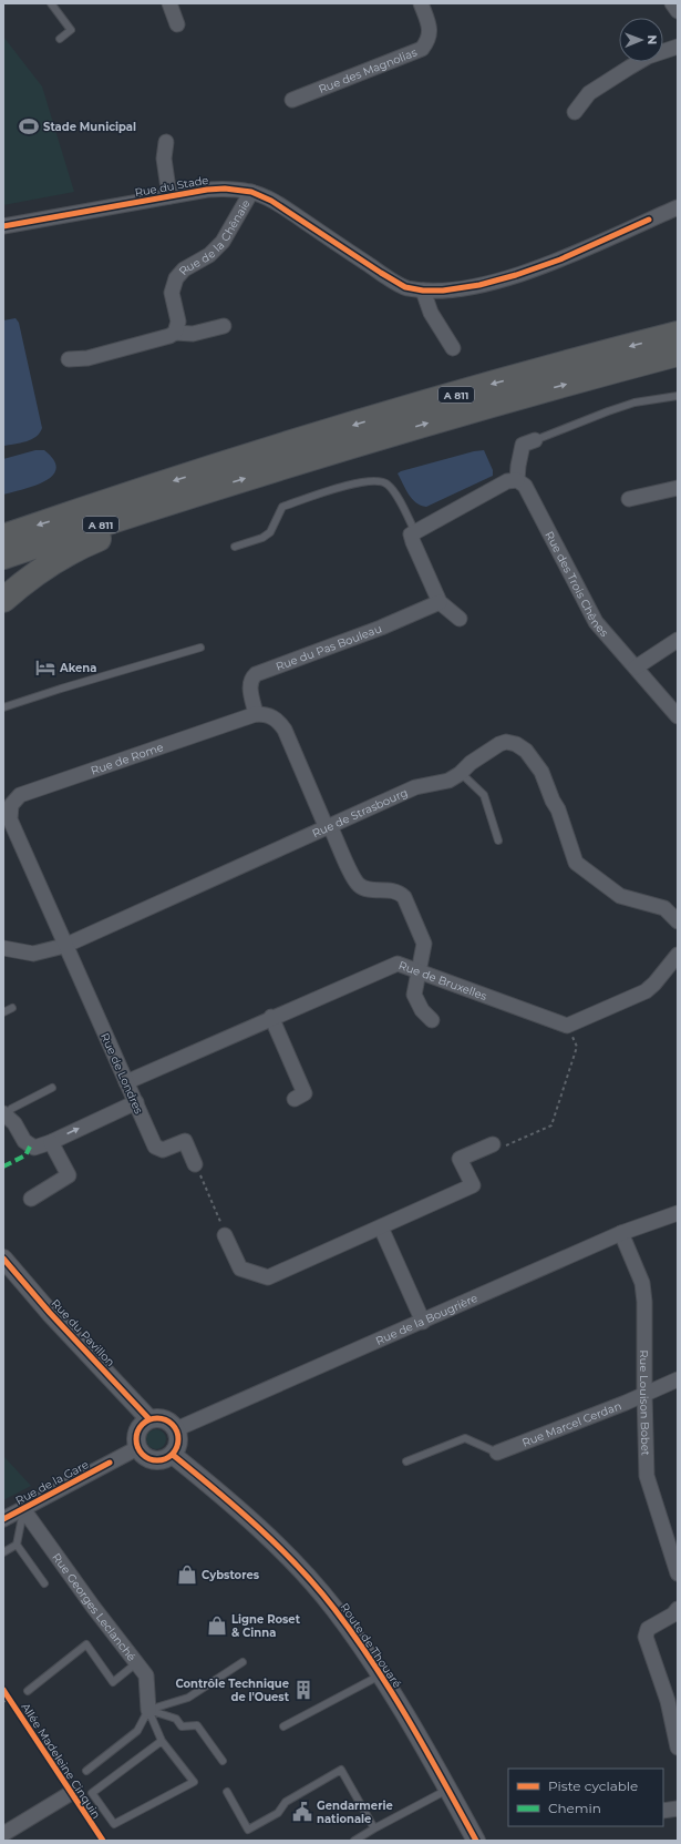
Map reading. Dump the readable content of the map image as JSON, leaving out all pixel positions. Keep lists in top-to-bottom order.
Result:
{
  "streets": {
    "highway": ["A 811"],
    "street": [
      "Rue des Magnolias",
      "Rue du Stade",
      "Rue de la Chênaie",
      "Rue des Trois Chênes",
      "Rue du Pas Bouleau",
      "Rue de Rome",
      "Rue de Strasbourg",
      "Rue de Bruxelles",
      "Rue de Londres",
      "Rue de la Bougrière",
      "Rue du Pavillon",
      "Rue Louison Bobet",
      "Rue Marcel Cerdan",
      "Rue de la Gare",
      "Rue Georges Leclanché",
      "Route de Thouaré"
    ],
    "cycle path": ["Allée Madeleine Cinquin"]
  },
  "crossings": [
    ["Rue du Stade", "Rue de la Chênaie"],
    ["Rue du Pas Bouleau", "Rue de Rome"],
    ["Rue de Rome", "Rue de Strasbourg"],
    ["Rue de Rome", "Rue de Londres"],
    ["Rue de Strasbourg", "Rue de Londres"],
    ["Rue de Bruxelles", "Rue de Londres"],
    ["Rue de la Bougrière", "Rue du Pavillon"],
    ["Rue de la Bougrière", "Rue Louison Bobet"],
    ["Rue de la Bougrière", "Rue de la Gare"],
    ["Rue de la Bougrière", "Route de Thouaré"],
    ["Rue du Pavillon", "Rue de la Gare"],
    ["Rue du Pavillon", "Route de Thouaré"],
    ["Rue Louison Bobet", "Rue Marcel Cerdan"],
    ["Rue de la Gare", "Rue Georges Leclanché"],
    ["Rue de la Gare", "Route de Thouaré"]
  ],
  "places": {
    "sports": ["Stade Municipal"],
    "hotel": ["Akena"],
    "shop": ["Cybstores", "Ligne Roset & Cinna"],
    "building": ["Contrôle Technique de l'Ouest"],
    "public building": ["Gendarmerie nationale"]
  },
  "legend": ["Piste cyclable", "Chemin"],
  "north": "right"
}
